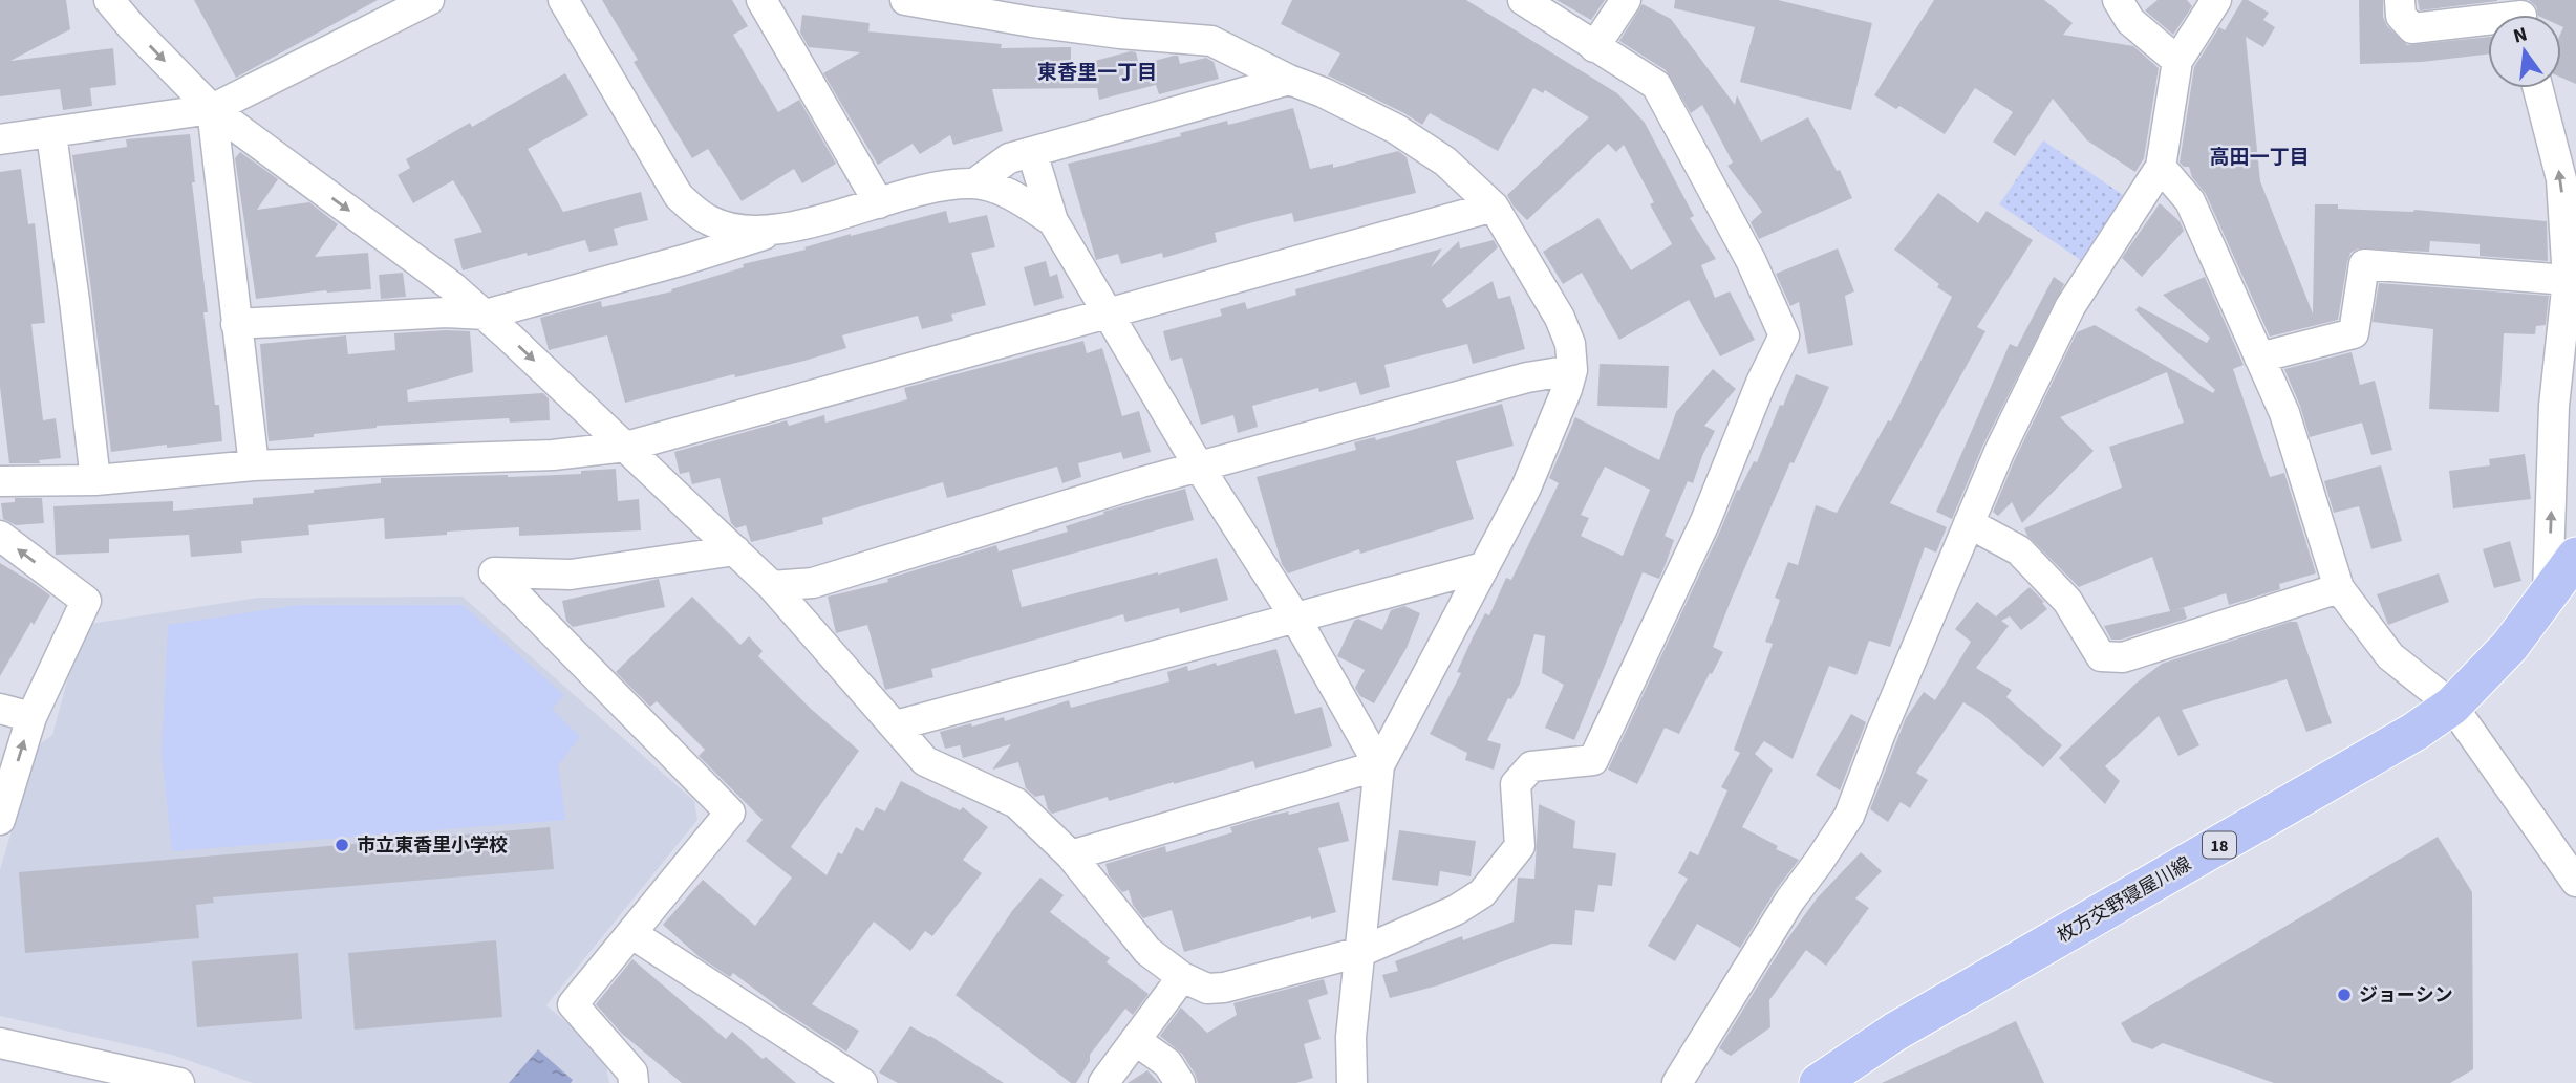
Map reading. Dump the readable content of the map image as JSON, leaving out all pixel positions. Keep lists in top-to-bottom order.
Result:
{
  "streets": {
    "main road": ["18", "枚方交野寝屋川線"]
  },
  "districts": ["東香里一丁目", "高田一丁目"],
  "places": ["市立東香里小学校", "ジョーシン"],
  "north": "top"
}
